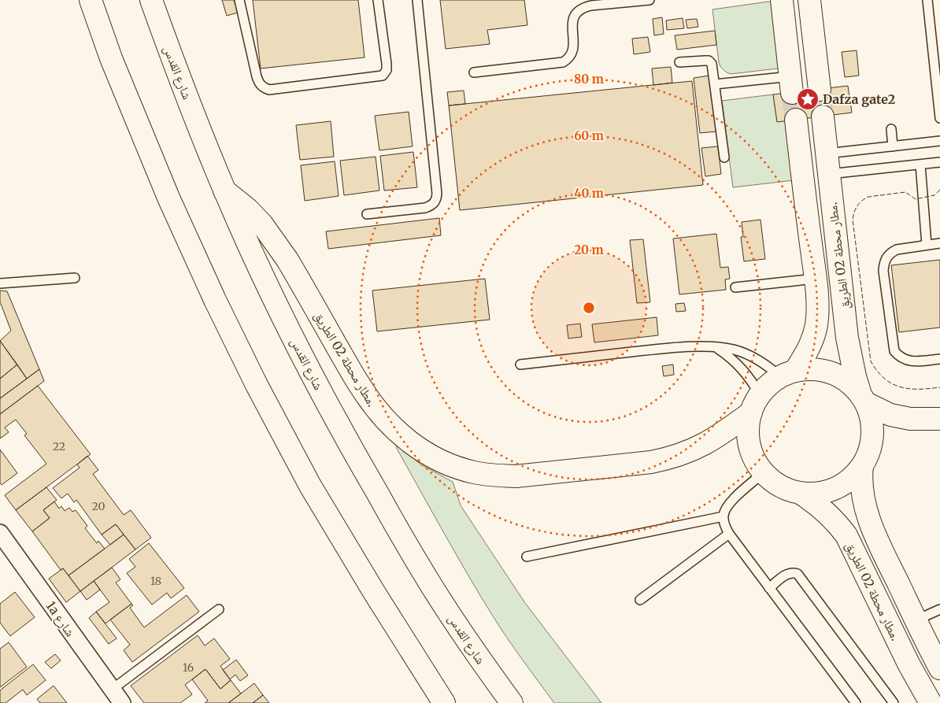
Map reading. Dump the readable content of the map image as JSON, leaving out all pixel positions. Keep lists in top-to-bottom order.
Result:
{
  "streets": {
    "street": ["شارع القدس", "مطار محطة 02 الطريق.", "1a شارع"]
  },
  "crossings": [
    ["شارع القدس", "مطار محطة 02 الطريق."]
  ],
  "places": {
    "place": ["Dafza gate2"]
  },
  "house_numbers": [
    "22",
    "20",
    "18",
    "16"
  ],
  "rings": [
    "80 m",
    "60 m",
    "40 m",
    "20 m"
  ]
}
